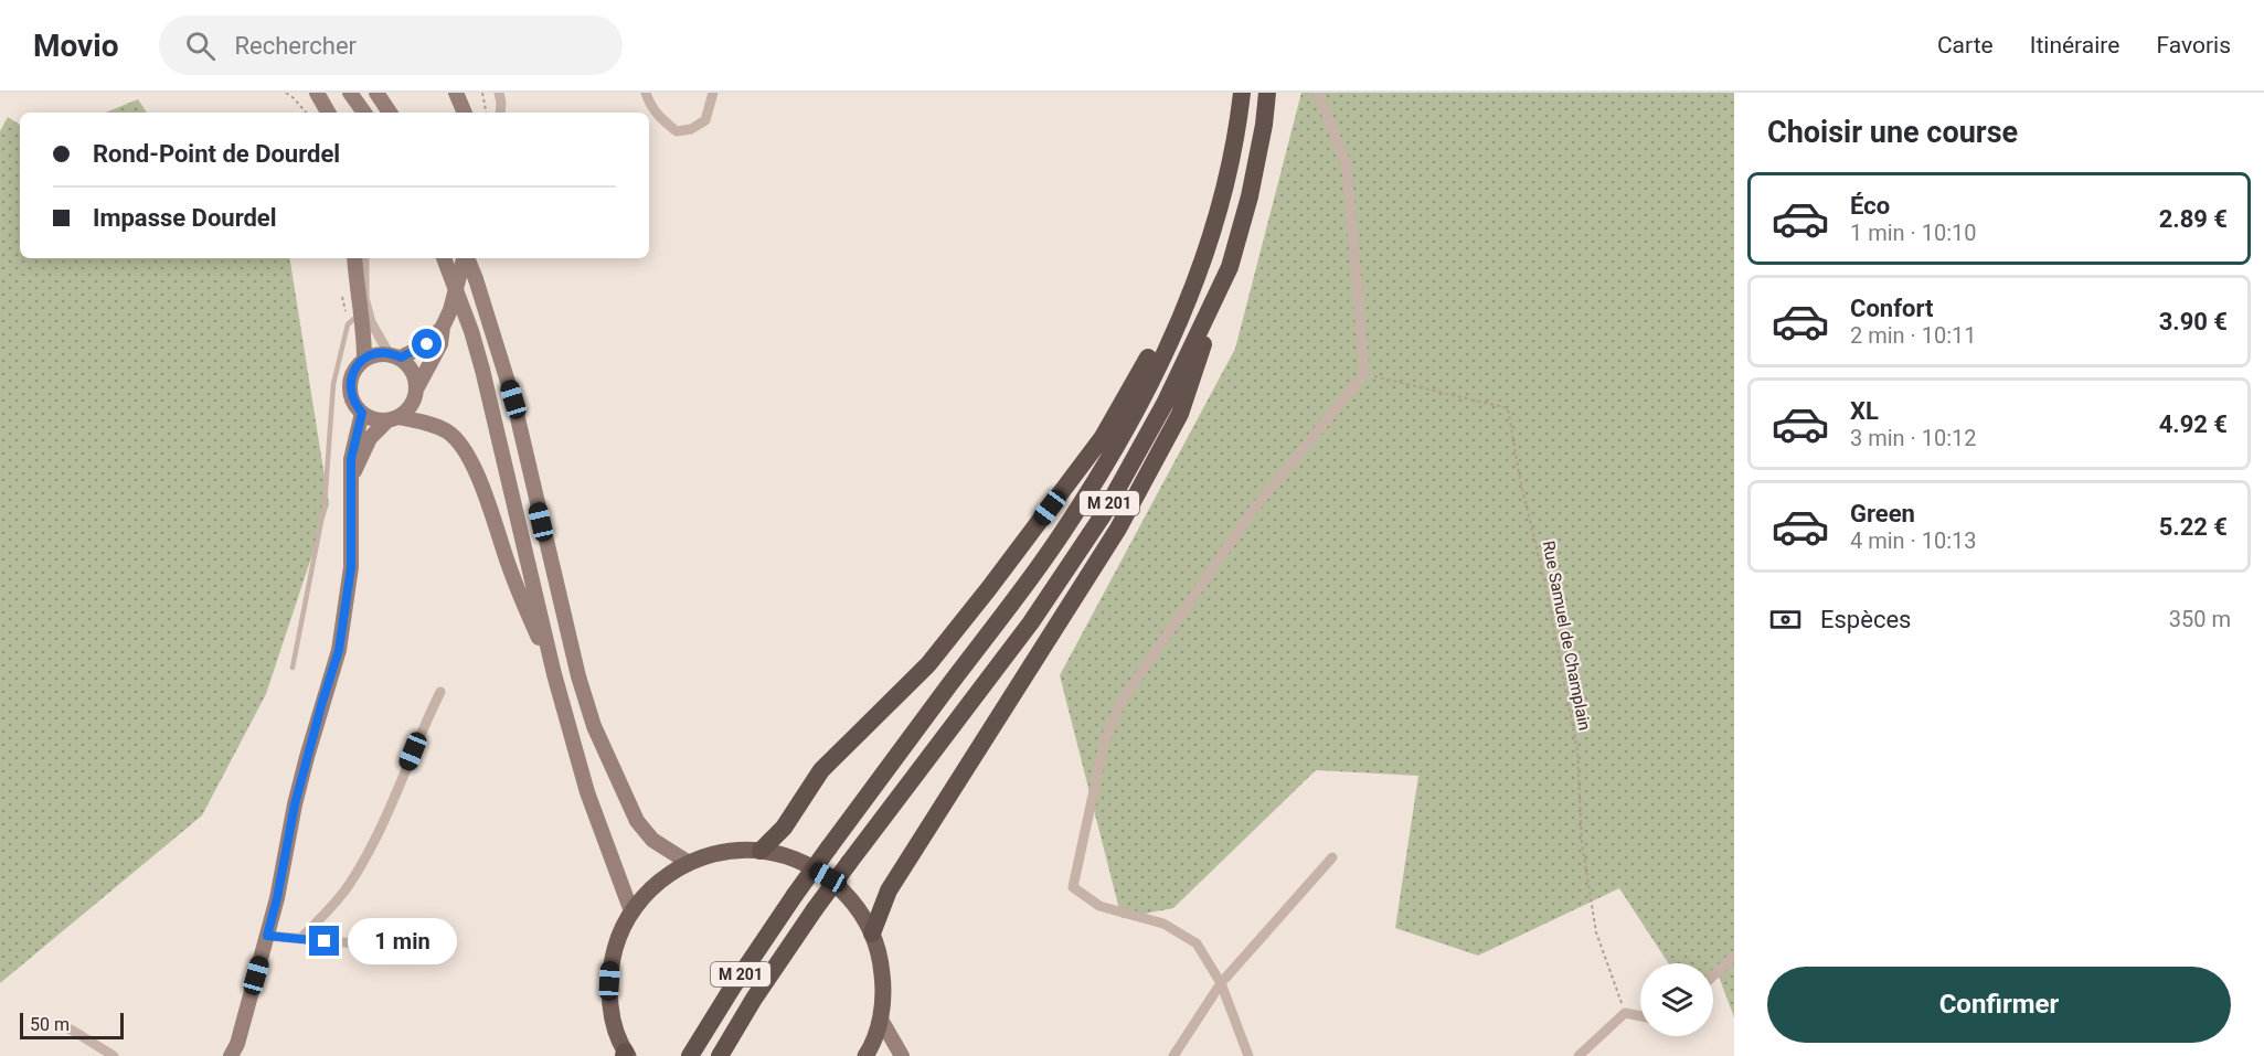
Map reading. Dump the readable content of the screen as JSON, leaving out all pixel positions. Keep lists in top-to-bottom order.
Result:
{
  "streets": {
    "highway": ["M 201"],
    "path": ["Rue Samuel de Champlain"]
  },
  "scale_bar": "50 m",
  "page": {
    "header": "Movio",
    "search": "Rechercher",
    "nav": ["Carte", "Itinéraire", "Favoris"],
    "heading": "Choisir une course",
    "banner": ["Rond-Point de Dourdel", "Impasse Dourdel"],
    "list": [
      {
        "name": "Éco",
        "note": "1 min · 10:10",
        "value": "2.89 €"
      },
      {
        "name": "Confort",
        "note": "2 min · 10:11",
        "value": "3.90 €"
      },
      {
        "name": "XL",
        "note": "3 min · 10:12",
        "value": "4.92 €"
      },
      {
        "name": "Green",
        "note": "4 min · 10:13",
        "value": "5.22 €"
      }
    ],
    "pay": ["Espèces", "350 m"],
    "bubble": "1 min",
    "buttons": "Confirmer",
    "scale": "50 m"
  }
}
